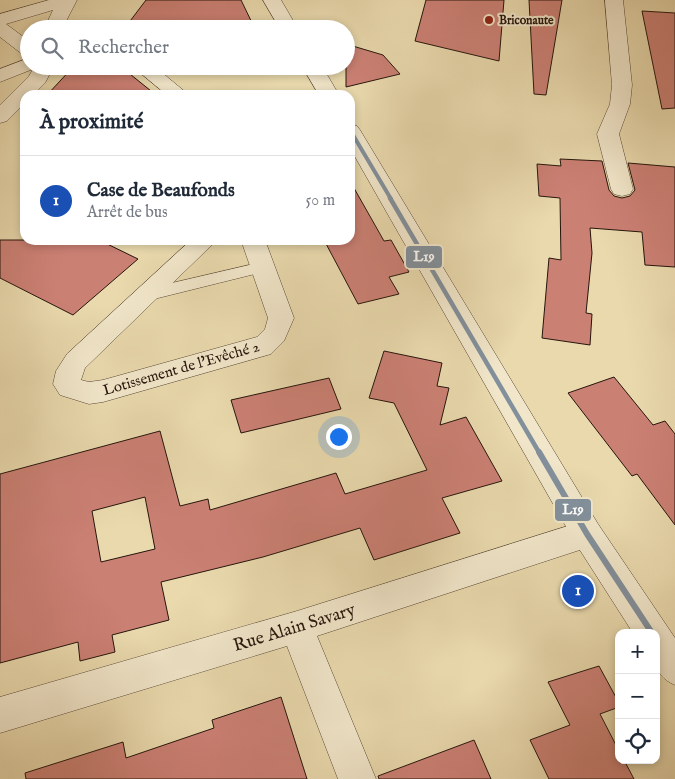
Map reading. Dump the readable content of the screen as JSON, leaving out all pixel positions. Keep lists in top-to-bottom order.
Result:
{
  "streets": {
    "street": ["Lotissement de l'Evêché 2", "Rue Alain Savary"]
  },
  "places": ["Briconaute"],
  "lines": ["transit line L19"],
  "page": {
    "search": "Rechercher",
    "heading": "À proximité",
    "list": [
      {
        "mark": "1",
        "name": "Case de Beaufonds",
        "note": "Arrêt de bus",
        "value": "50 m"
      }
    ],
    "pins": "1",
    "map_buttons": ["+", "−"]
  }
}
